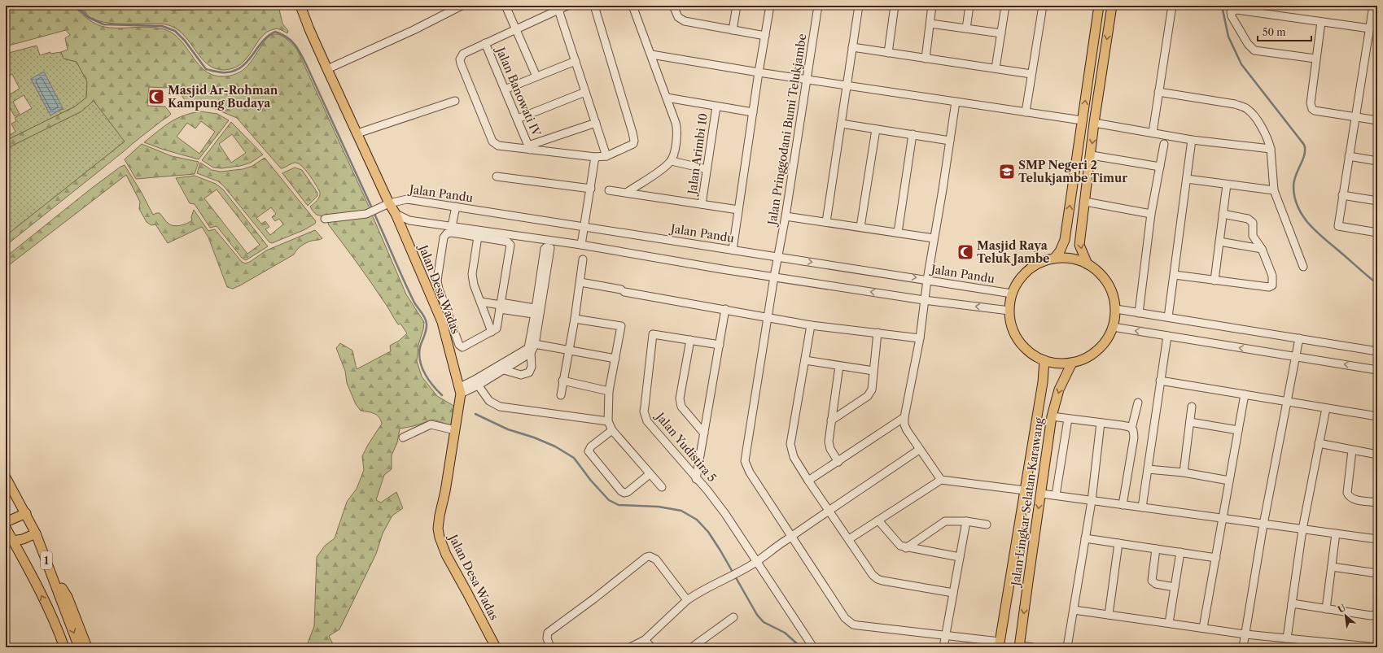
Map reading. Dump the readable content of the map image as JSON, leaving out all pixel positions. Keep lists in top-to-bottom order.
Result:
{
  "streets": {
    "main road": ["Jalan Desa Wadas", "Jalan Lingkar Selatan Karawang", "1"],
    "street": [
      "Jalan Banowati IV",
      "Jalan Pringgodani Bumi Telukjambe",
      "Jalan Arimbi 10",
      "Jalan Pandu",
      "Jalan Yudistira 5"
    ]
  },
  "crossings": [
    ["Jalan Pringgodani Bumi Telukjambe", "Jalan Pandu"],
    ["Jalan Pringgodani Bumi Telukjambe", "Jalan Lingkar Selatan Karawang"],
    ["Jalan Pandu", "Jalan Desa Wadas"],
    ["Jalan Pandu", "Jalan Lingkar Selatan Karawang"]
  ],
  "places": {
    "mosque": ["Masjid Ar-Rohman Kampung Budaya", "Masjid Raya Teluk Jambe"],
    "school or university": ["SMP Negeri 2 Telukjambe Timur"]
  },
  "scale_bar": "50 m",
  "north": "top left"
}
